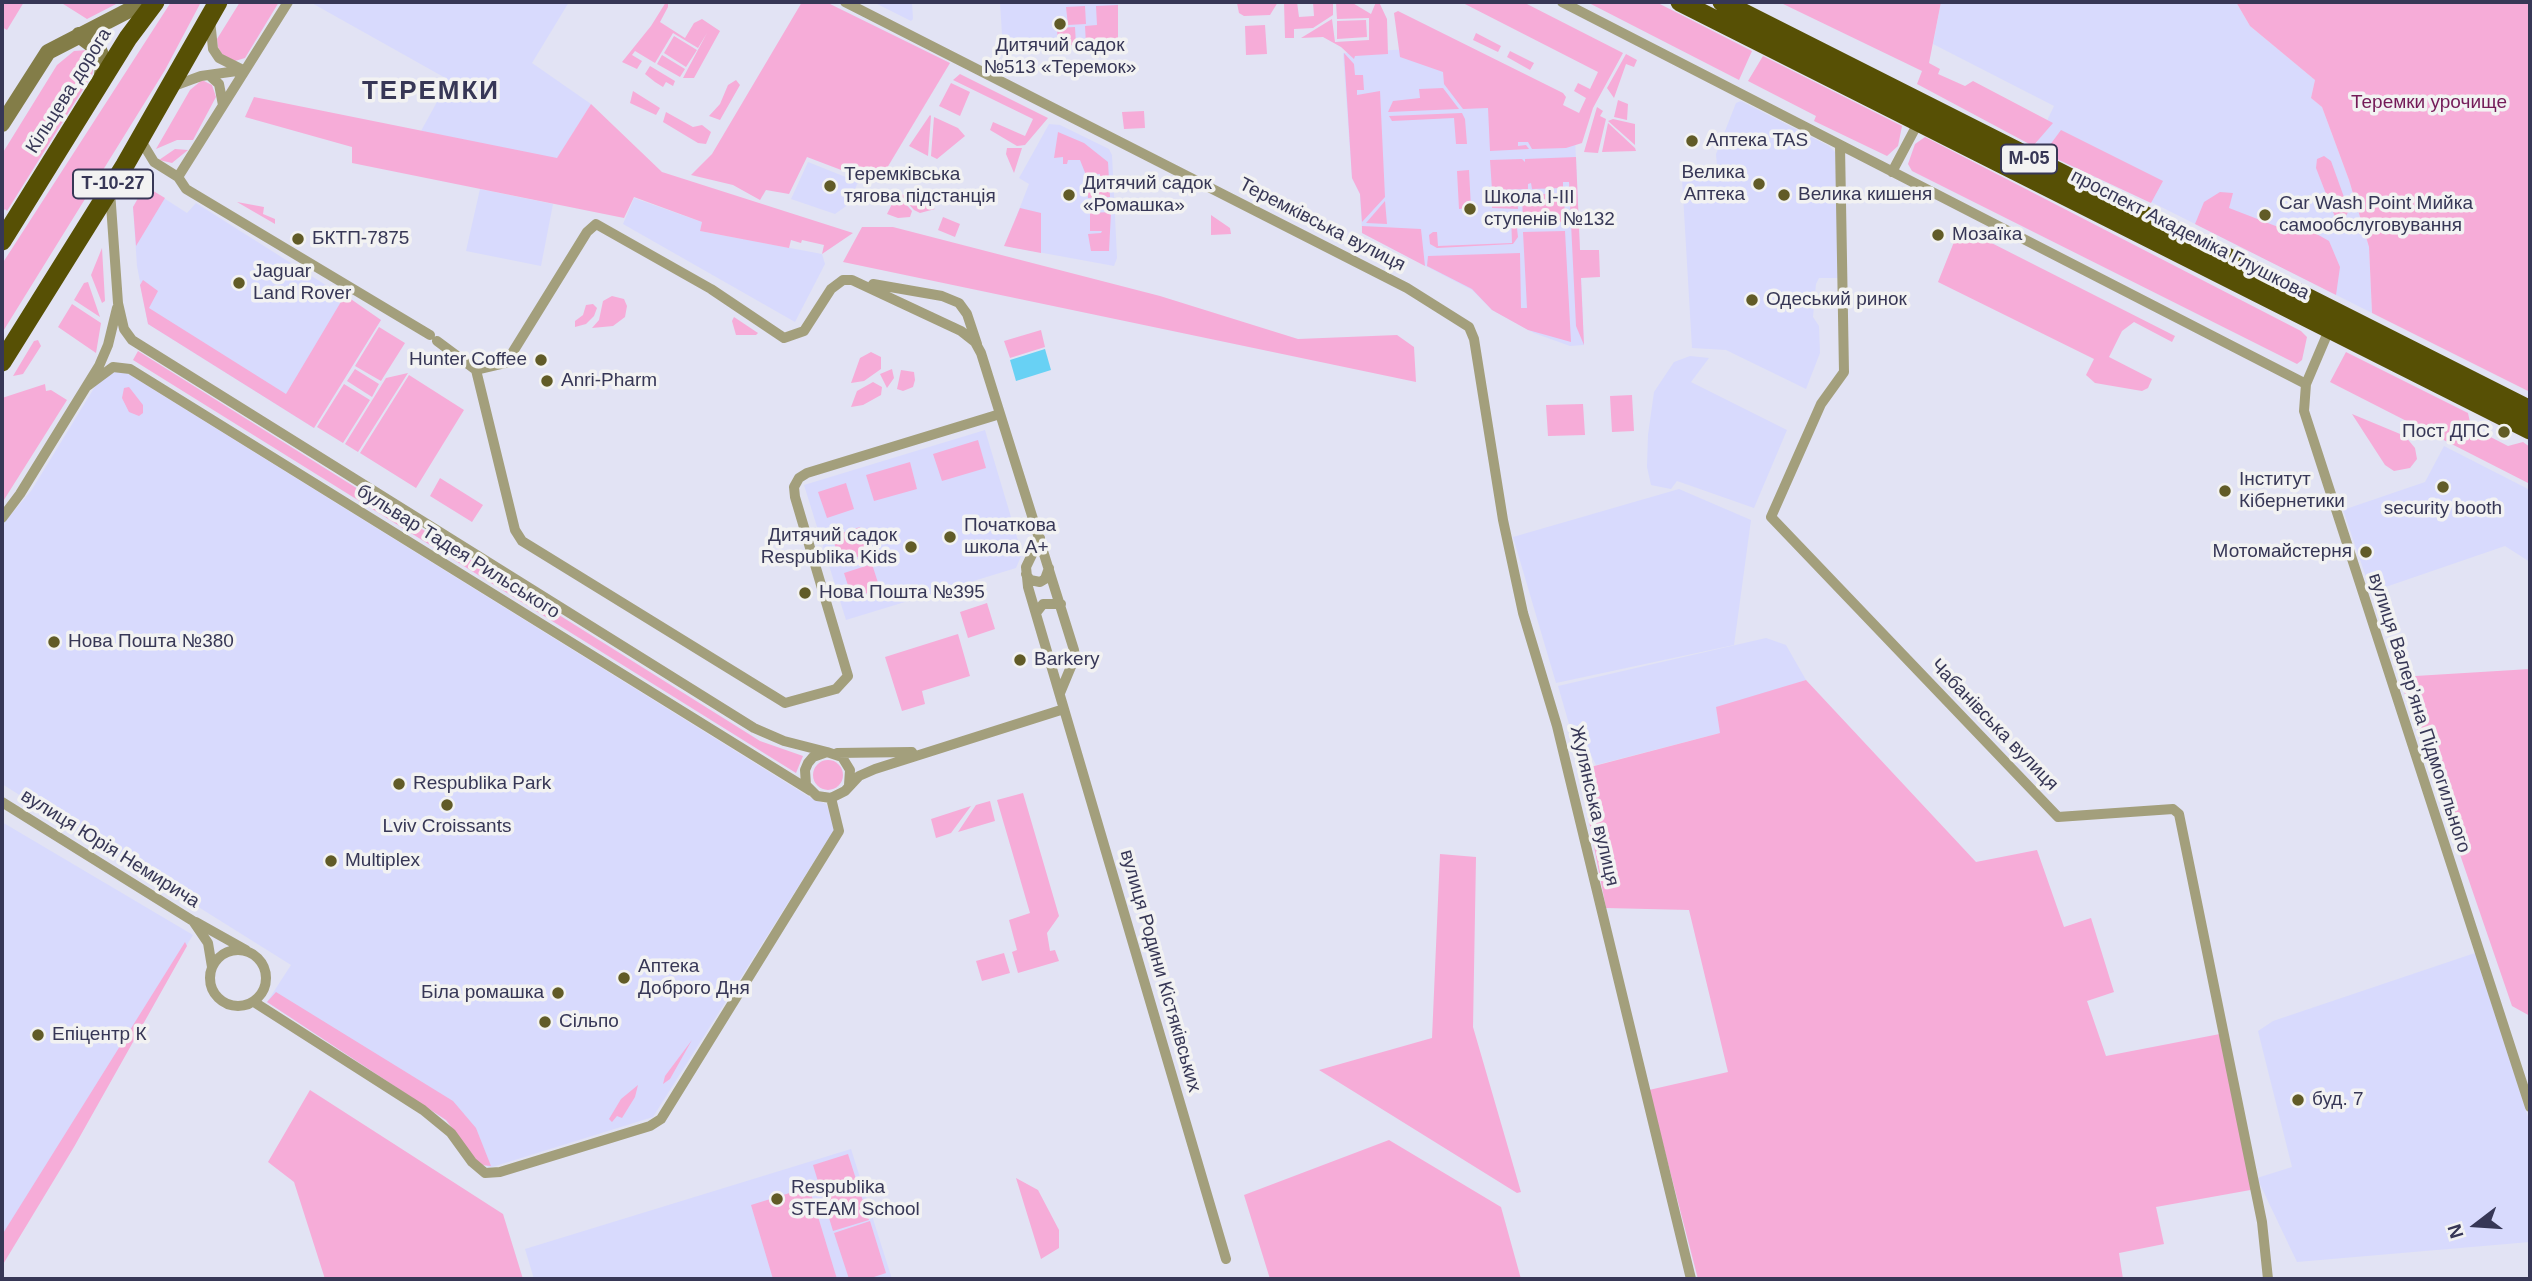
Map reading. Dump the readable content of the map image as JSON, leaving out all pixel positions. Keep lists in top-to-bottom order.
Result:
{
  "streets": {
    "highway": [
      "Кільцева дорога",
      "М-05",
      "Т-10-27",
      "проспект Академіка Глушкова"
    ],
    "street": [
      "Теремківська вулиця",
      "бульвар Тадея Рильського",
      "вулиця Валерʼяна Підмогильного",
      "Чабанівська вулиця",
      "Жулянська вулиця",
      "вулиця Юрія Немирича",
      "вулиця Родини Кістяківських"
    ]
  },
  "crossings": [
    ["Теремківська вулиця", "Жулянська вулиця"],
    ["проспект Академіка Глушкова", "вулиця Валерʼяна Підмогильного"],
    ["бульвар Тадея Рильського", "вулиця Родини Кістяківських"]
  ],
  "districts": ["ТЕРЕМКИ"],
  "parks": ["Теремки урочище"],
  "places": [
    "Дитячий садок №513 «Теремок»",
    "Аптека TAS",
    "Велика Аптека",
    "Теремківська тягова підстанція",
    "Дитячий садок «Ромашка»",
    "Велика кишеня",
    "Школа І-ІІІ ступенів №132",
    "Car Wash Point Мийка самообслуговування",
    "Мозаїка",
    "БКТП-7875",
    "Jaguar Land Rover",
    "Одеський ринок",
    "Hunter Coffee",
    "Anri-Pharm",
    "Пост ДПС",
    "security booth",
    "Інститут Кібернетики",
    "Початкова школа А+",
    "Дитячий садок Respublika Kids",
    "Мотомайстерня",
    "Нова Пошта №395",
    "Нова Пошта №380",
    "Barkery",
    "Respublika Park",
    "Lviv Croissants",
    "Multiplex",
    "Аптека Доброго Дня",
    "Біла ромашка",
    "Сільпо",
    "Епіцентр К",
    "буд. 7",
    "Respublika STEAM School"
  ],
  "north": "left"
}
